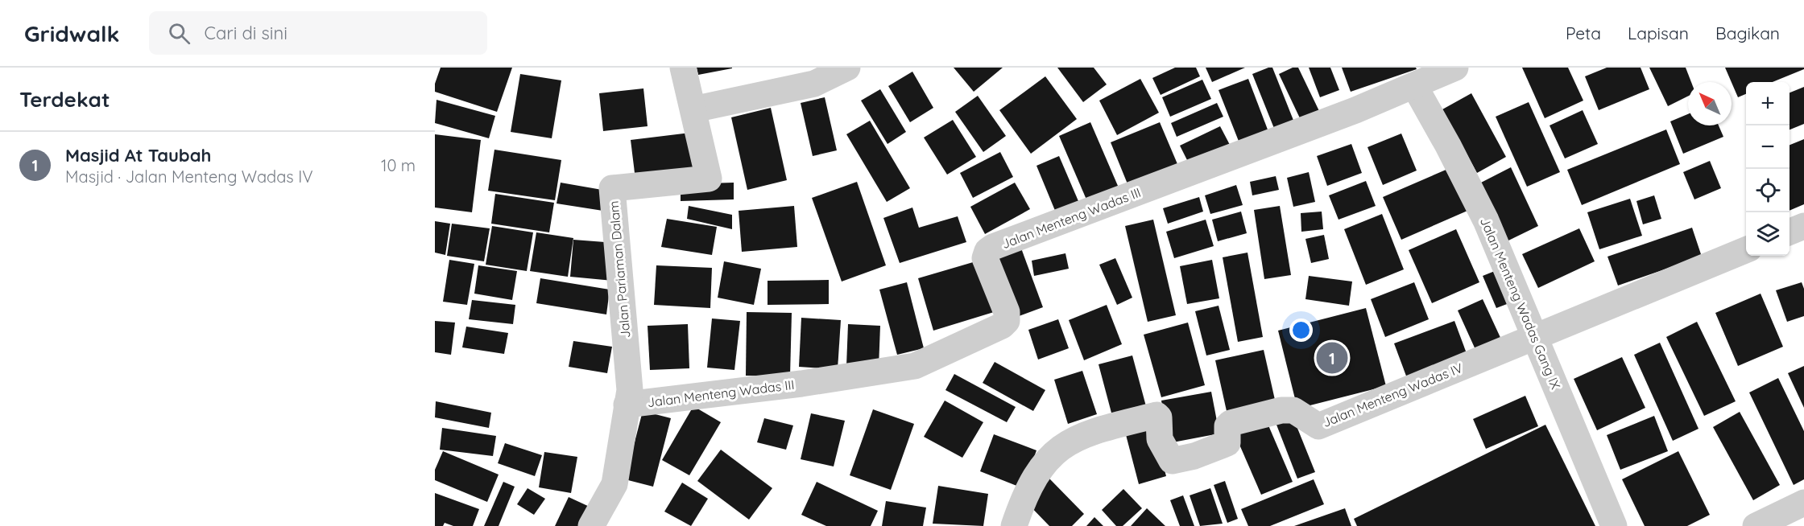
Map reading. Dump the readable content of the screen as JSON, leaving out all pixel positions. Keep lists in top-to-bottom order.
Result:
{
  "streets": {
    "street": [
      "Jalan Menteng Wadas III",
      "Jalan Pariaman Dalam",
      "Jalan Menteng Wadas Gang IX",
      "Jalan Menteng Wadas IV"
    ]
  },
  "crossings": [
    ["Jalan Menteng Wadas III", "Jalan Pariaman Dalam"],
    ["Jalan Menteng Wadas III", "Jalan Menteng Wadas Gang IX"],
    ["Jalan Menteng Wadas Gang IX", "Jalan Menteng Wadas IV"]
  ],
  "north": "top left",
  "page": {
    "header": "Gridwalk",
    "search": "Cari di sini",
    "nav": ["Peta", "Lapisan", "Bagikan"],
    "heading": "Terdekat",
    "map_buttons": ["+", "−"],
    "list": [
      {
        "mark": "1",
        "name": "Masjid At Taubah",
        "note": "Masjid · Jalan Menteng Wadas IV",
        "value": "10 m"
      }
    ],
    "pins": "1"
  }
}
